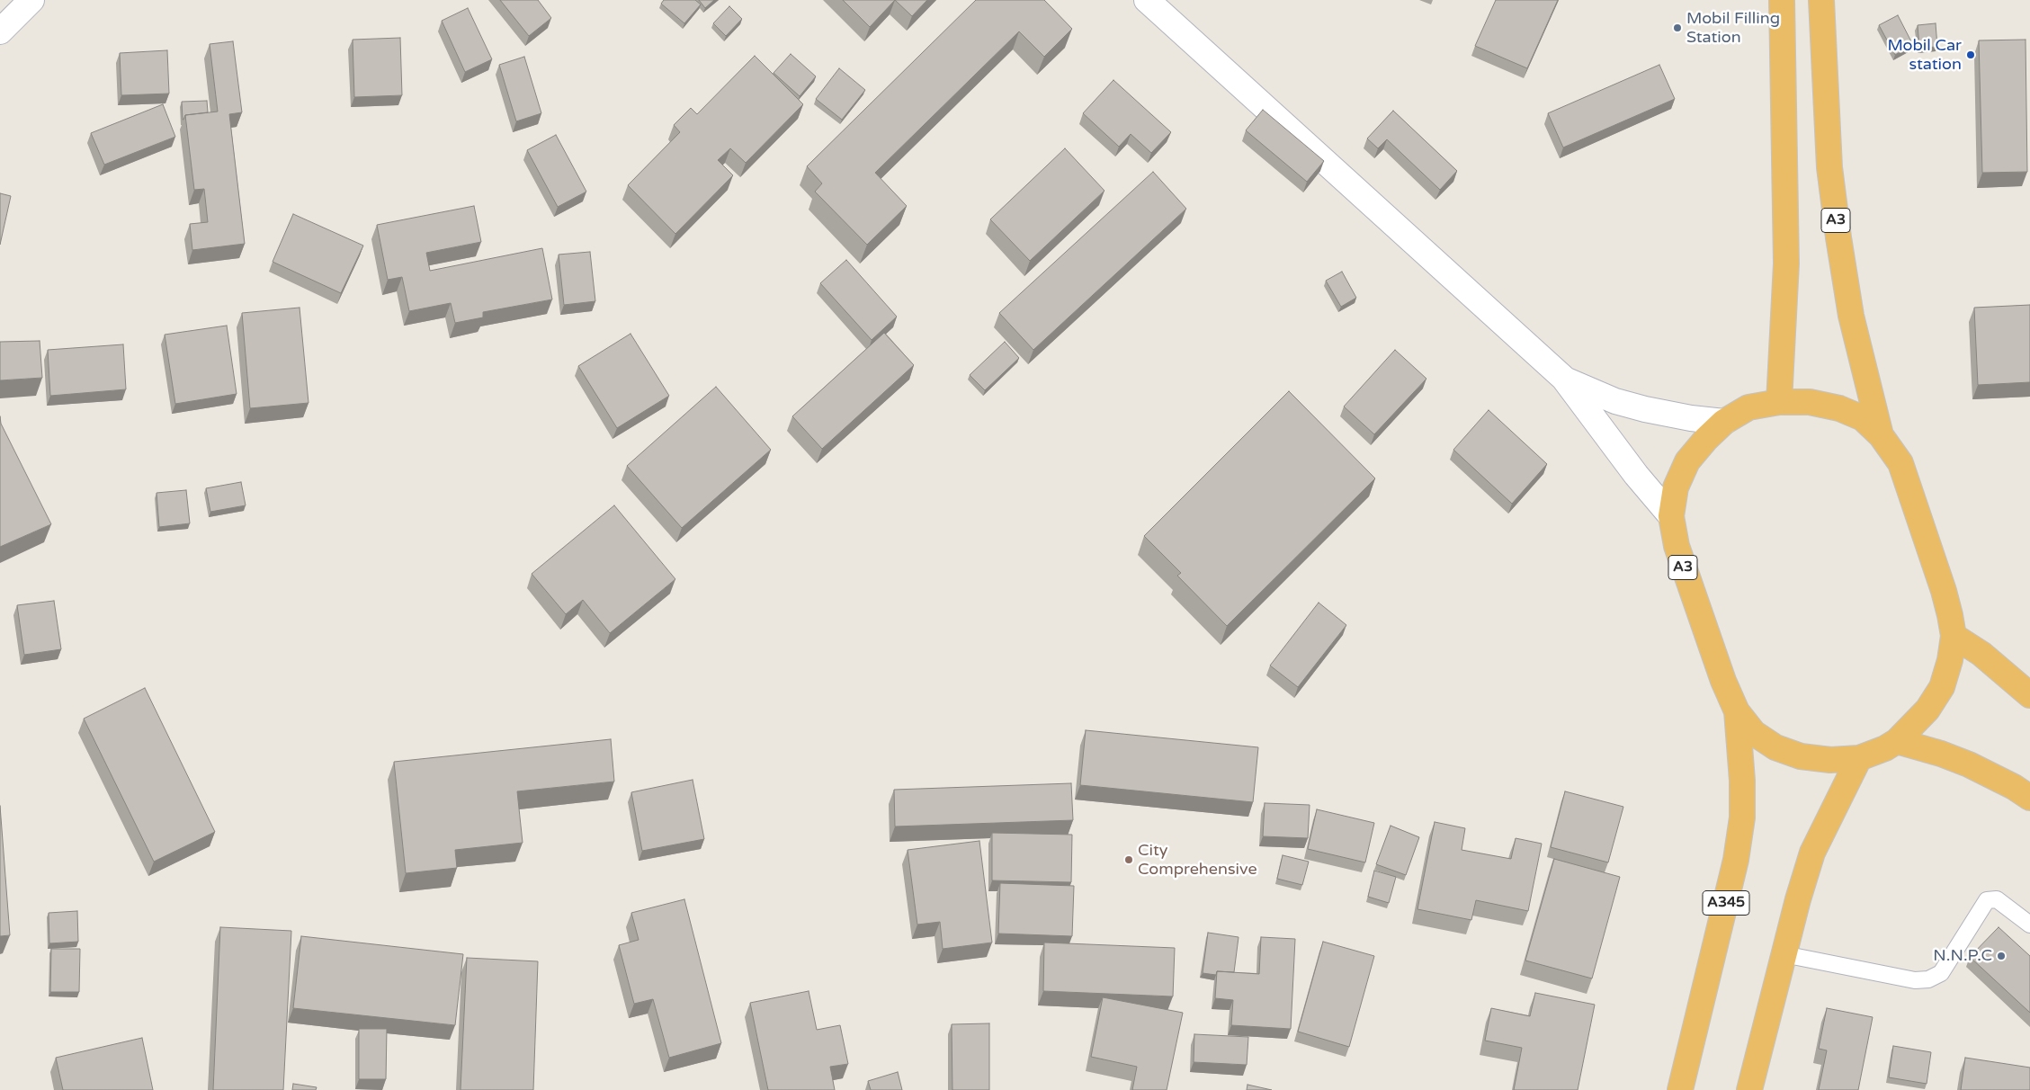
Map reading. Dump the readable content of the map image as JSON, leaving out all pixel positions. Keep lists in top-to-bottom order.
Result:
{
  "streets": {
    "highway": ["A3", "A345"]
  },
  "crossings": [
    ["A3", "A345"]
  ],
  "places": [
    "Mobil Filling Station",
    "Mobil Car station",
    "City Comprehensive",
    "N.N.P.C"
  ]
}
